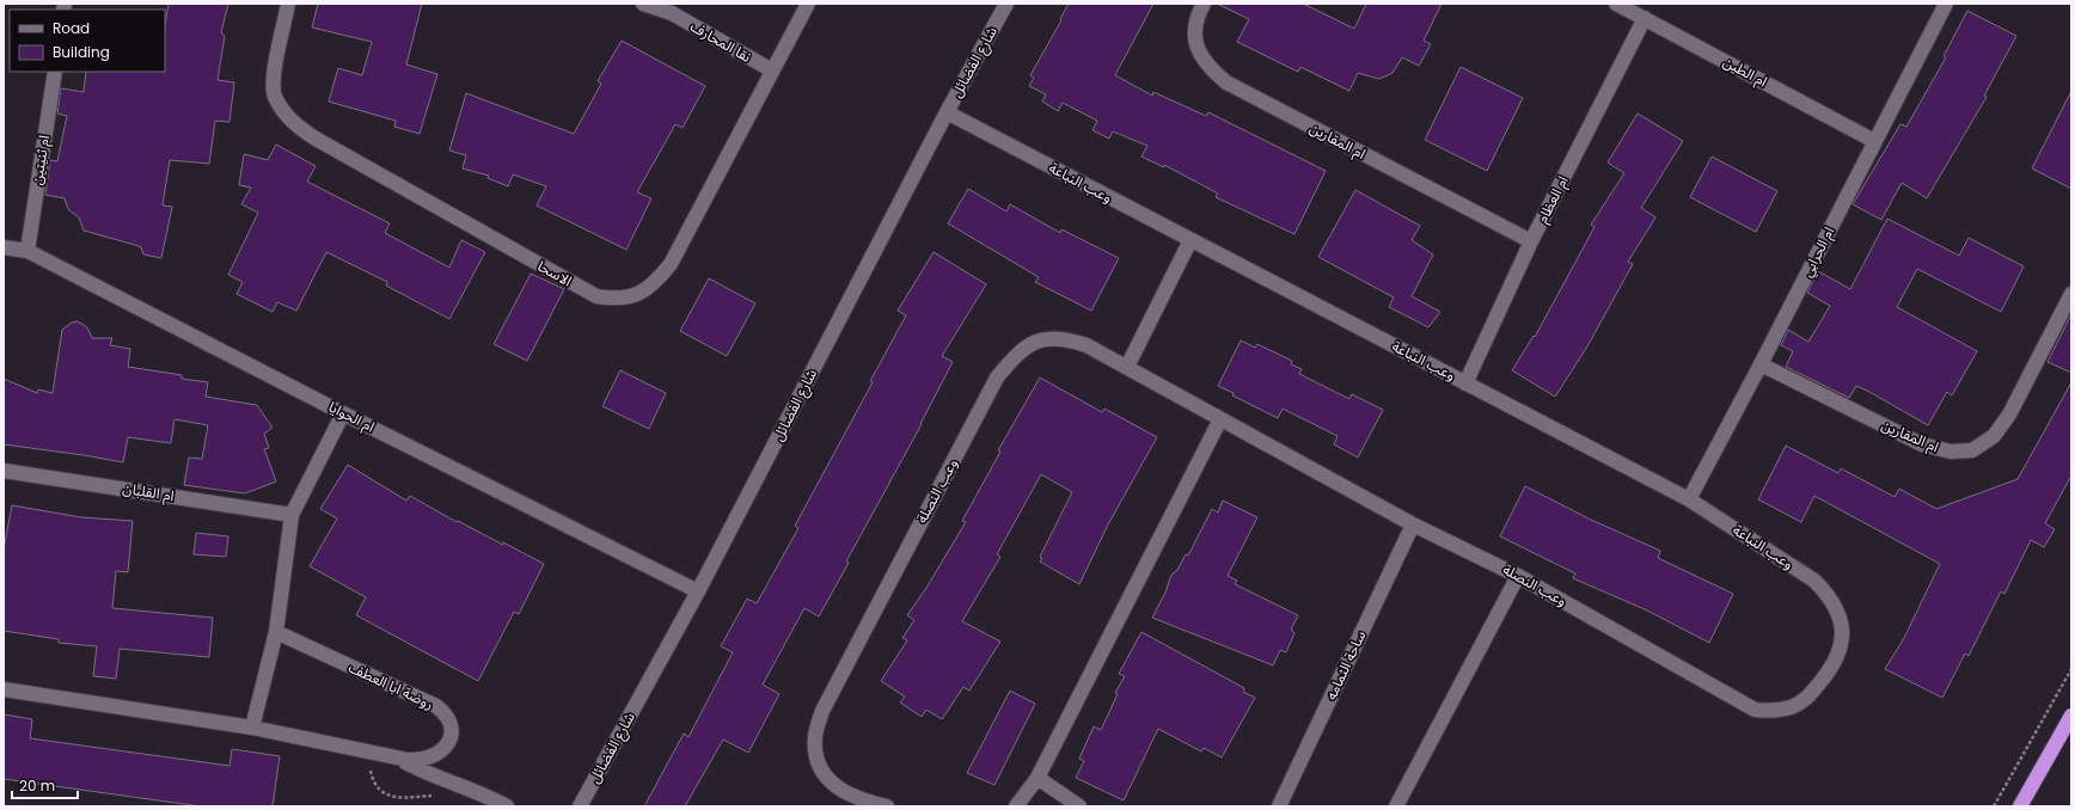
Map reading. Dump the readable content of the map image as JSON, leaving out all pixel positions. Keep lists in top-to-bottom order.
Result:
{
  "streets": {
    "street": [
      "نقا المحارف",
      "شارع الفضائل",
      "ام الطين",
      "ام المقارين",
      "ام ثنيتين",
      "وعب النباعة",
      "ام العظام",
      "ام الحرابي",
      "الاسحا",
      "ام الحوايا",
      "وعب النصلة",
      "ام القلبان",
      "ساحة الثمامه",
      "روضة ابا العطف"
    ]
  },
  "crossings": [
    ["نقا المحارف", "الاسحا"],
    ["شارع الفضائل", "وعب النباعة"],
    ["شارع الفضائل", "ام الحوايا"],
    ["ام الطين", "ام العظام"],
    ["ام الطين", "ام الحرابي"],
    ["ام المقارين", "ام العظام"],
    ["ام المقارين", "ام الحرابي"],
    ["ام ثنيتين", "ام الحوايا"],
    ["وعب النباعة", "ام العظام"],
    ["وعب النباعة", "ام الحرابي"],
    ["وعب النباعة", "وعب النصلة"],
    ["وعب النصلة", "ساحة الثمامه"]
  ],
  "legend": ["Road", "Building"],
  "scale_bar": "20 m"
}
